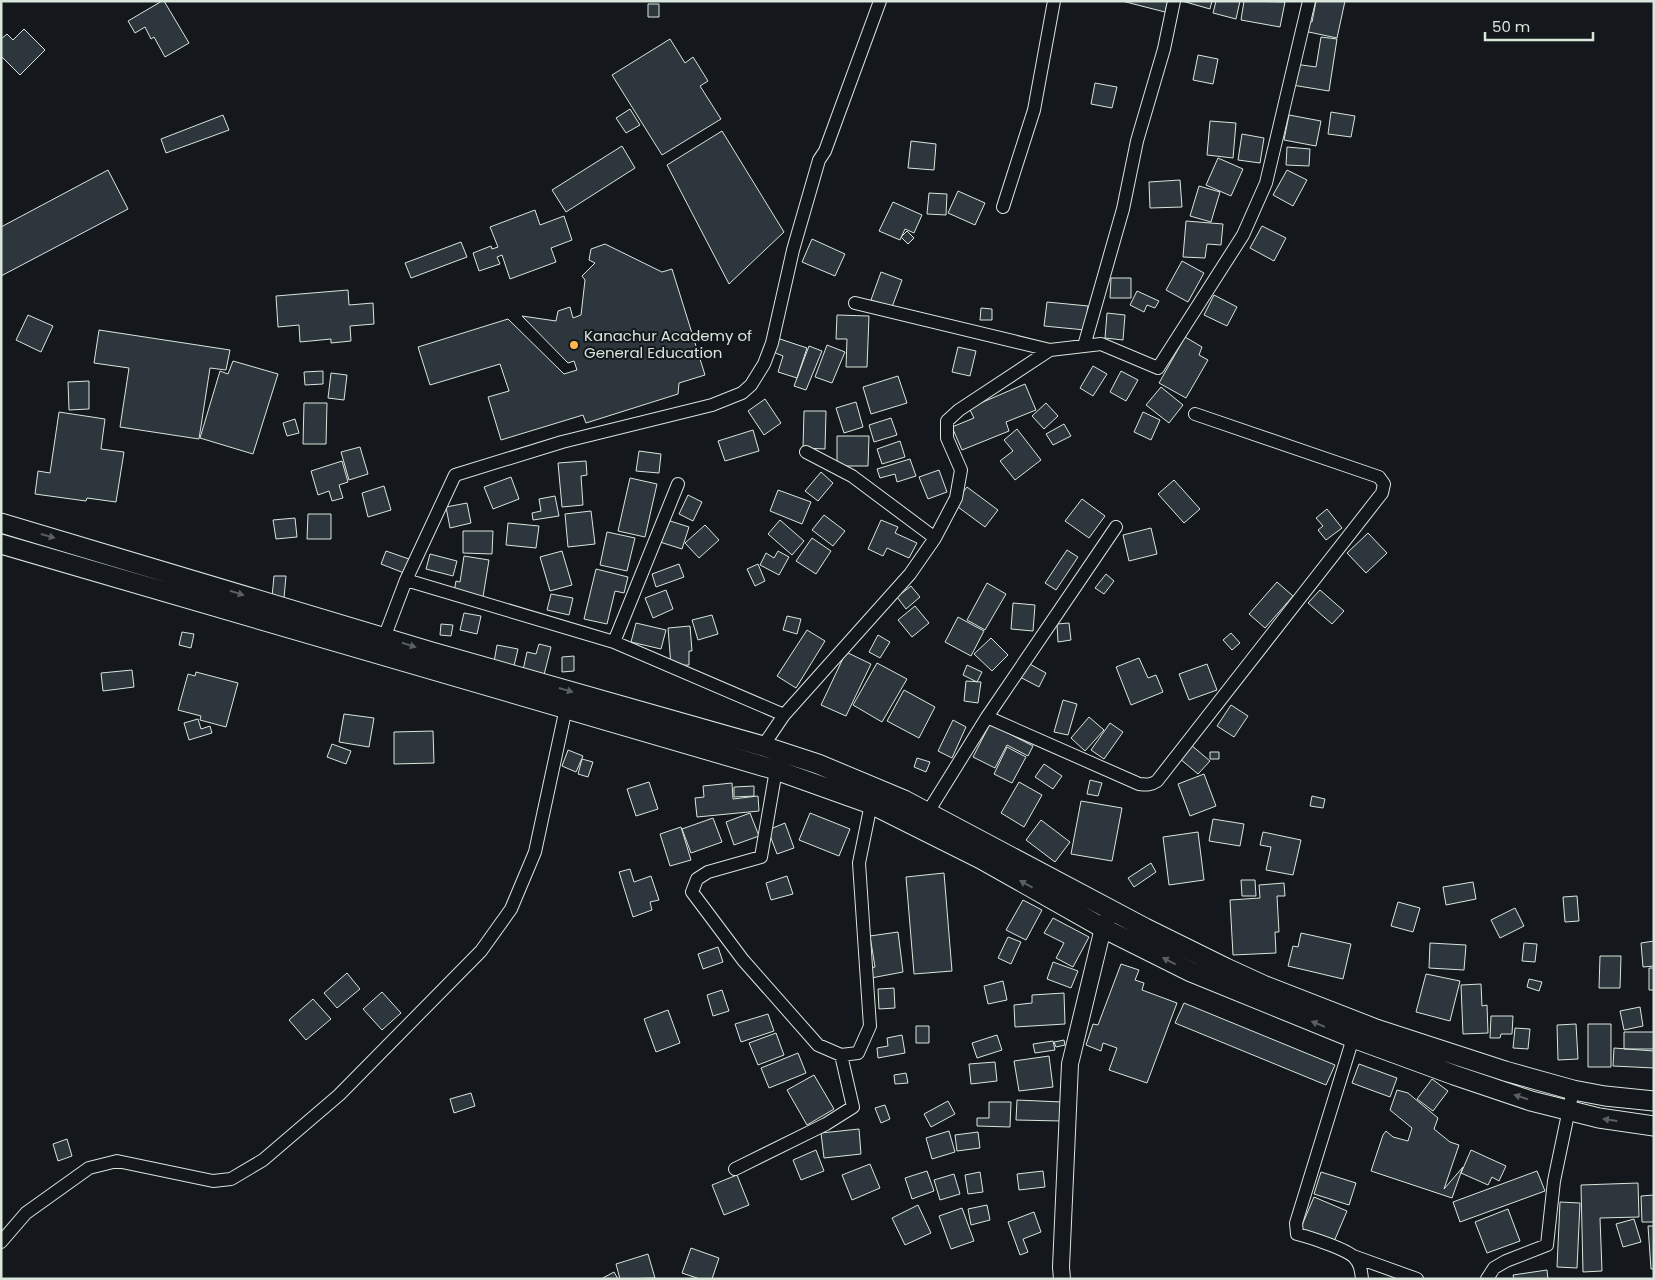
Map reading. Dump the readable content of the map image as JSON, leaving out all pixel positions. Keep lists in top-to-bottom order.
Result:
{
  "places": ["Kanachur Academy of General Education"],
  "scale_bar": "50 m"
}
